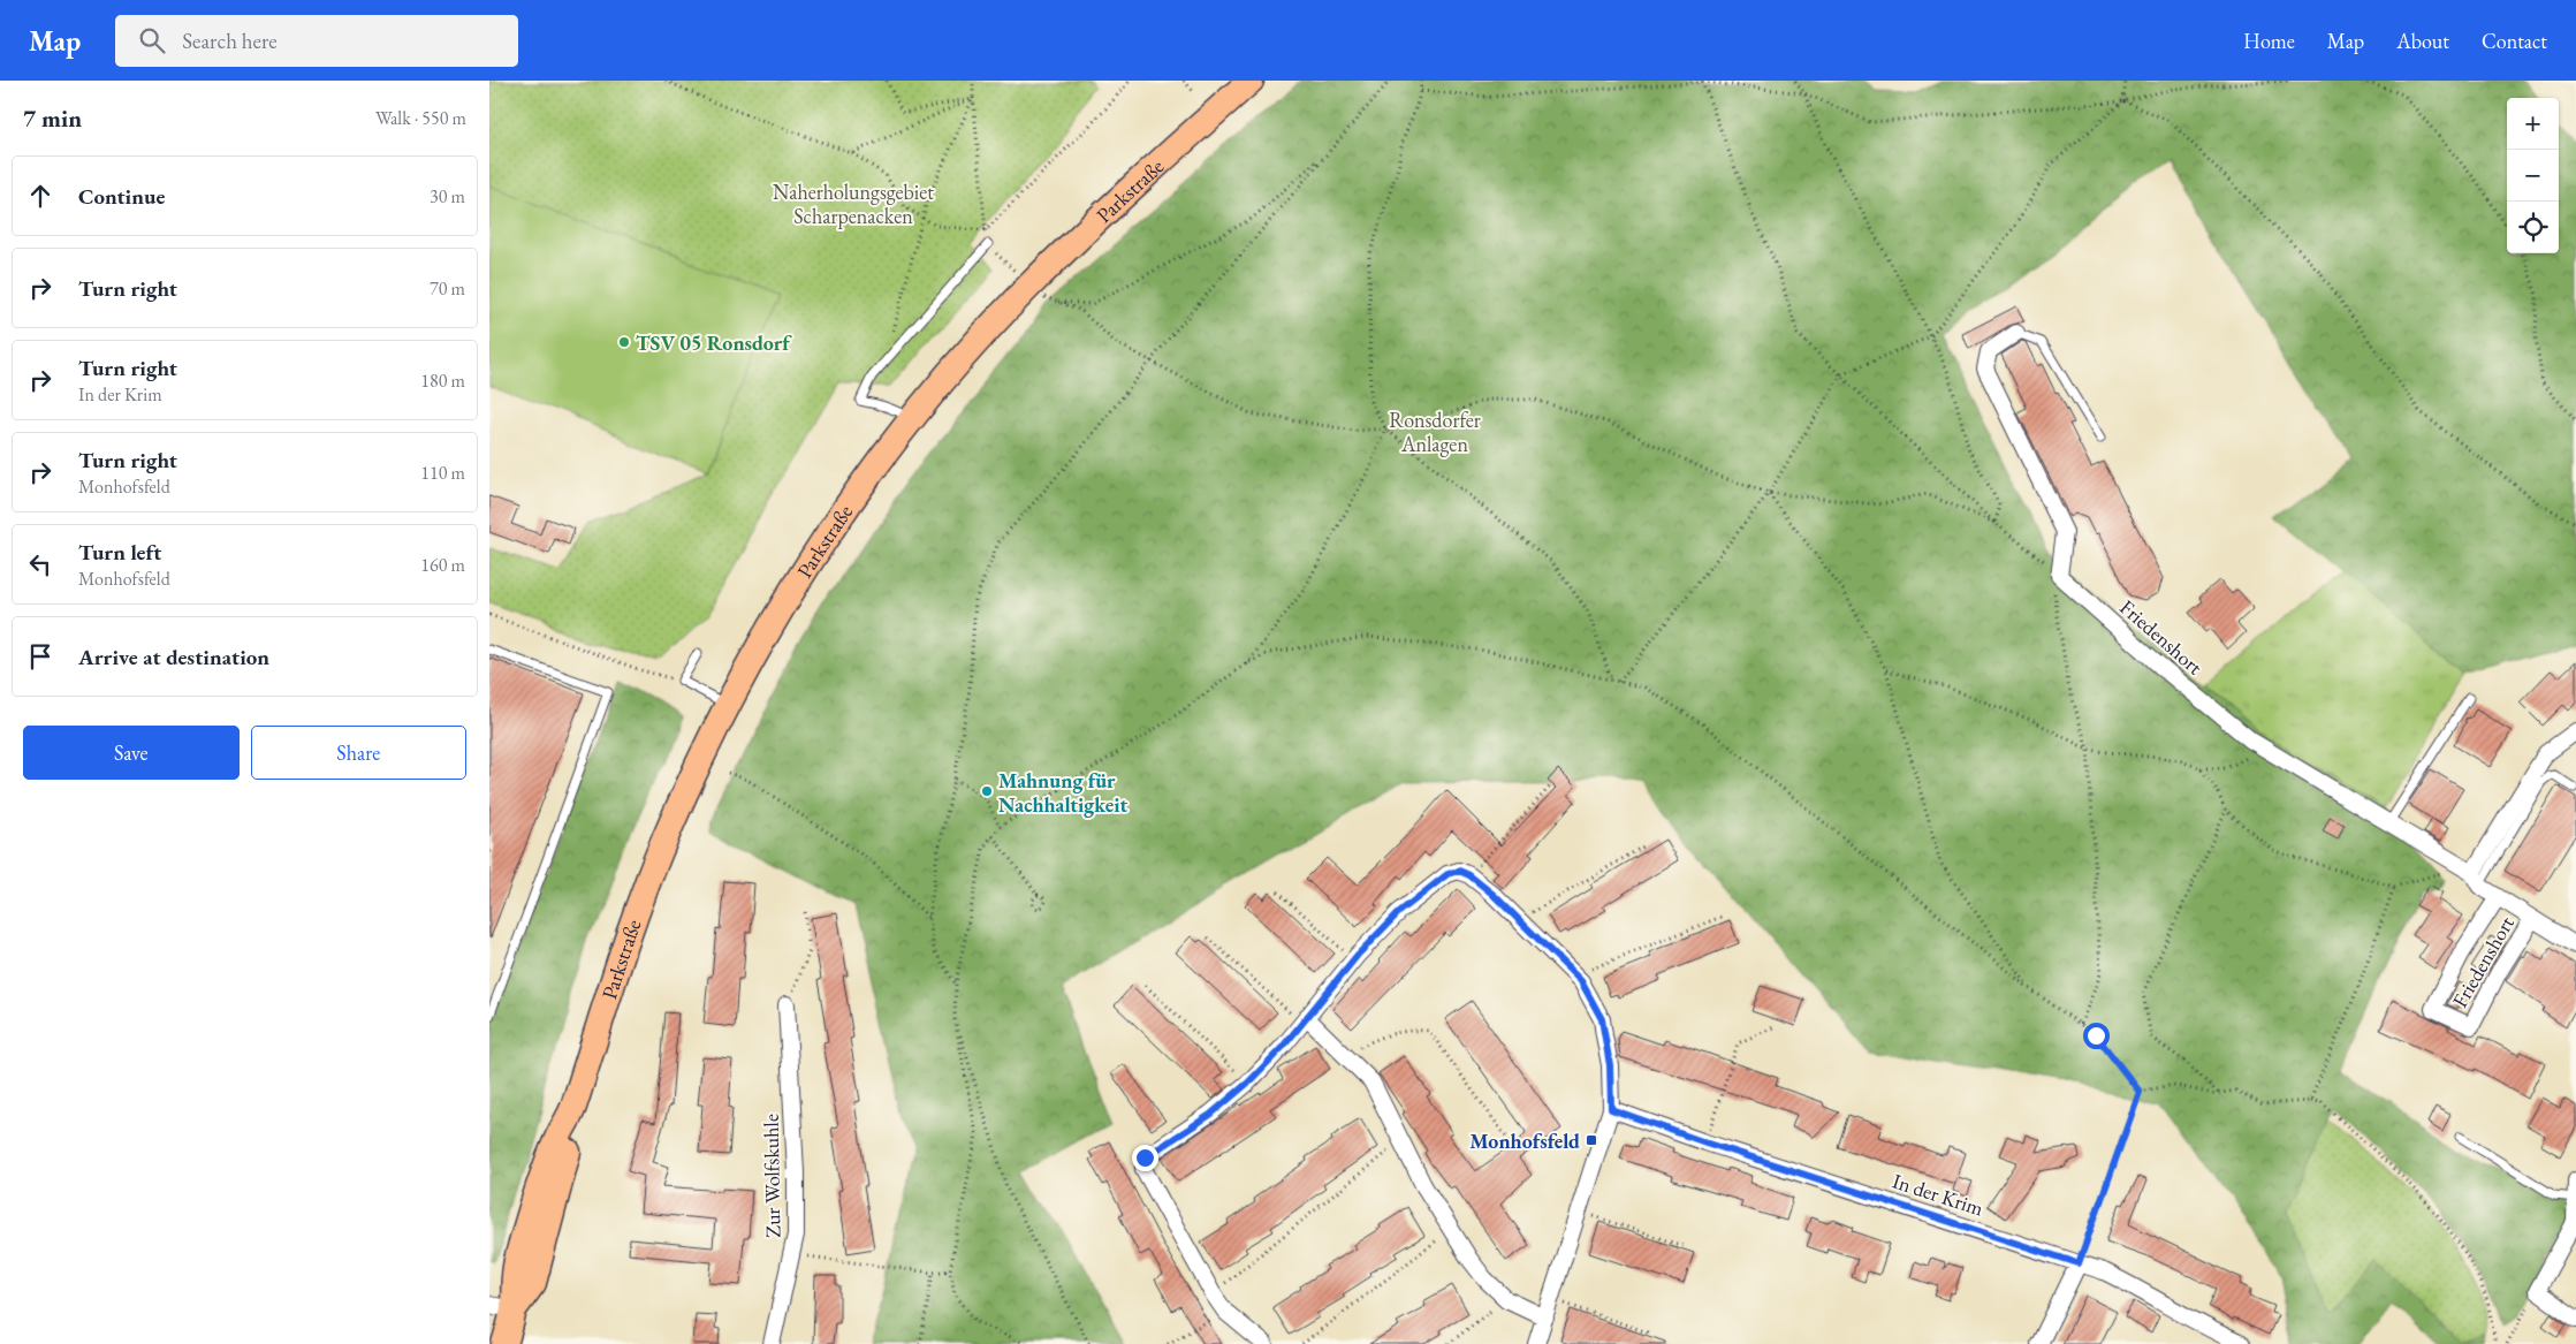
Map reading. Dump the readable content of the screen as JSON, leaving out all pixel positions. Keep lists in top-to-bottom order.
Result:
{
  "streets": {
    "main road": ["Parkstraße"],
    "street": ["Friedenshort", "Zur Wolfskuhle", "In der Krim"]
  },
  "parks": ["Naherholungsgebiet Scharpenacken", "Ronsdorfer Anlagen"],
  "places": {
    "other": ["TSV 05 Ronsdorf", "Mahnung für Nachhaltigkeit"],
    "transit": ["Monhofsfeld"]
  },
  "page": {
    "header": "Map",
    "search": "Search here",
    "nav": [
      "Home",
      "Map",
      "About",
      "Contact"
    ],
    "heading": ["7 min", "Walk · 550 m"],
    "map_buttons": ["+", "−"],
    "list": [
      ["Continue", "30 m"],
      ["Turn right", "70 m"],
      ["Turn right", "In der Krim", "180 m"],
      ["Turn right", "Monhofsfeld", "110 m"],
      ["Turn left", "Monhofsfeld", "160 m"],
      "Arrive at destination"
    ],
    "buttons": ["Save", "Share"]
  }
}
